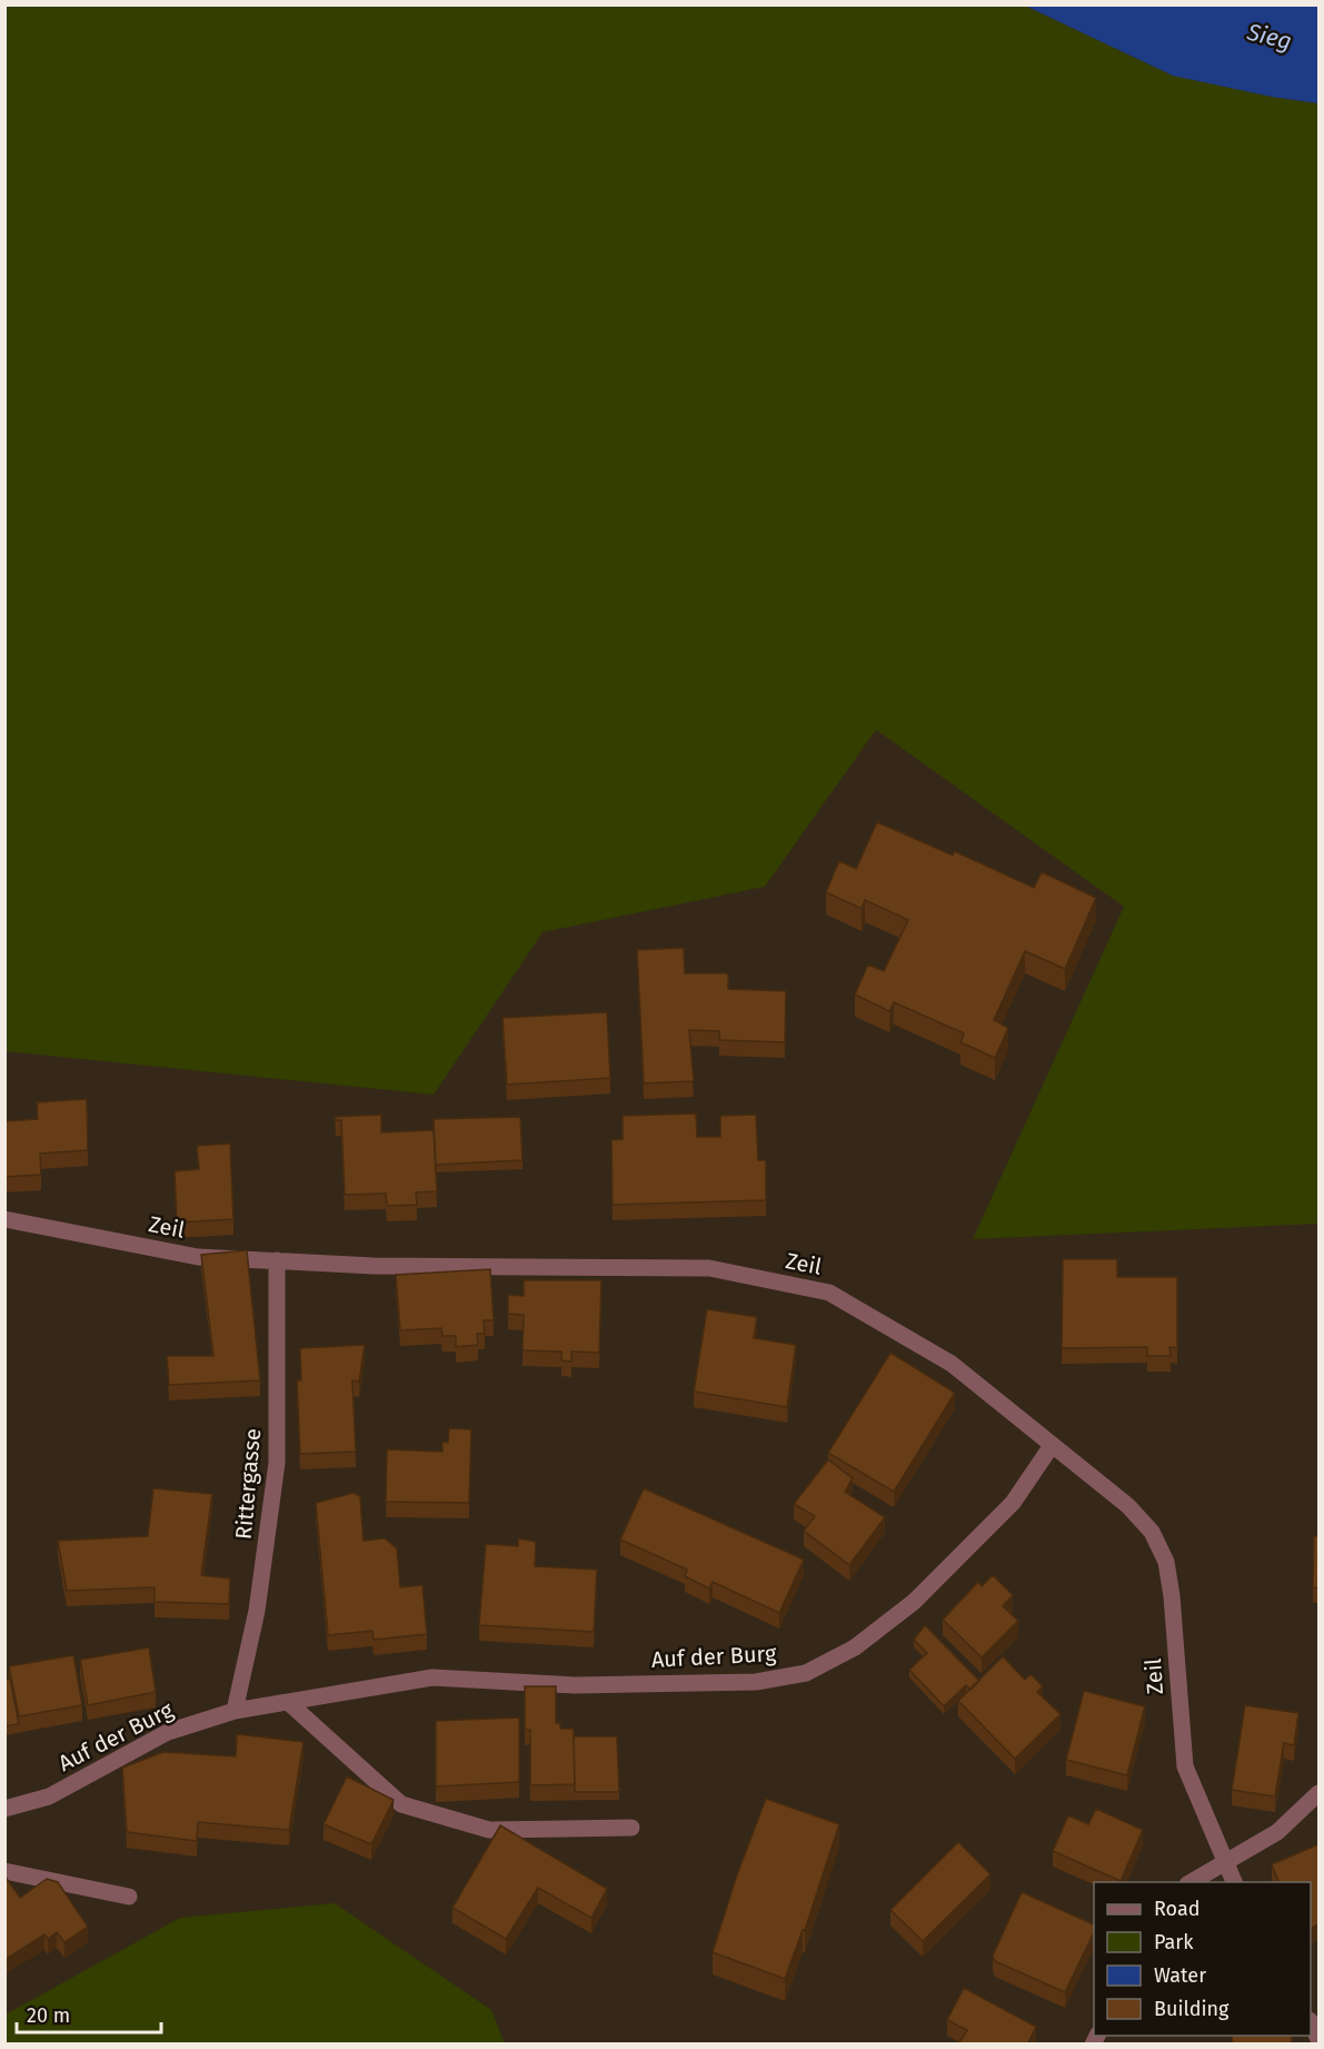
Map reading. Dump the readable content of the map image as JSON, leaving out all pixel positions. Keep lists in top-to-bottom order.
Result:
{
  "streets": {
    "street": ["Zeil", "Rittergasse", "Auf der Burg"]
  },
  "crossings": [
    ["Zeil", "Rittergasse"],
    ["Zeil", "Auf der Burg"],
    ["Rittergasse", "Auf der Burg"]
  ],
  "water": ["Sieg"],
  "legend": [
    "Road",
    "Park",
    "Water",
    "Building"
  ],
  "scale_bar": "20 m"
}
